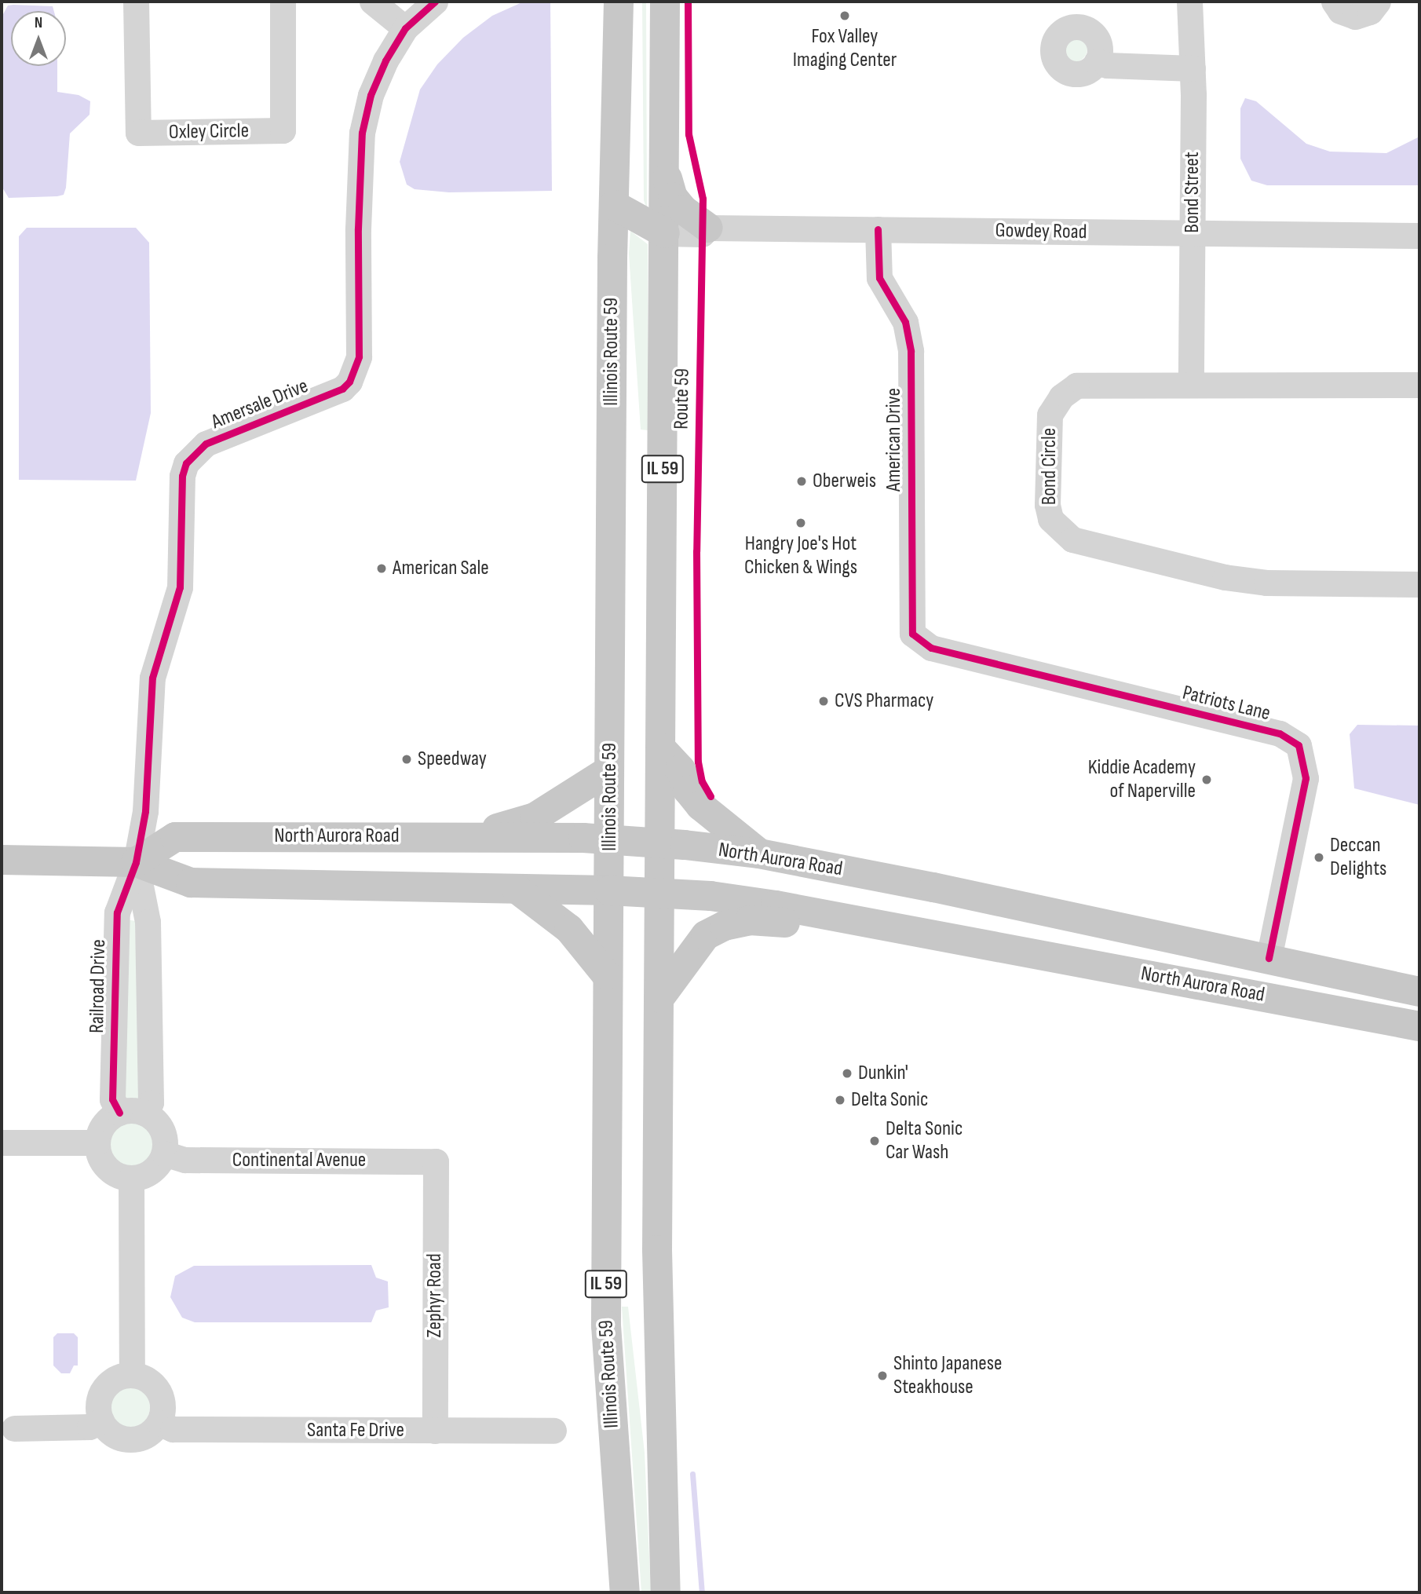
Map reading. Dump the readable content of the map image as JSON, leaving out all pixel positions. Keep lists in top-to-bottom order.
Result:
{
  "streets": {
    "main road": ["Illinois Route 59", "IL 59", "North Aurora Road"],
    "street": [
      "Oxley Circle",
      "Bond Street",
      "Gowdey Road",
      "Amersale Drive",
      "American Drive",
      "Bond Circle",
      "Patriots Lane",
      "Railroad Drive",
      "Continental Avenue",
      "Zephyr Road",
      "Santa Fe Drive"
    ],
    "cycle path": ["Route 59"]
  },
  "crossings": [
    ["Bond Street", "Gowdey Road"],
    ["Bond Street", "Bond Circle"],
    ["Gowdey Road", "American Drive"],
    ["Gowdey Road", "IL 59"],
    ["Illinois Route 59", "North Aurora Road"],
    ["Amersale Drive", "North Aurora Road"],
    ["Amersale Drive", "Railroad Drive"],
    ["American Drive", "Patriots Lane"],
    ["IL 59", "North Aurora Road"],
    ["Patriots Lane", "North Aurora Road"],
    ["North Aurora Road", "Railroad Drive"],
    ["Railroad Drive", "Continental Avenue"],
    ["Continental Avenue", "Zephyr Road"],
    ["Zephyr Road", "Santa Fe Drive"]
  ],
  "places": [
    "Fox Valley Imaging Center",
    "Oberweis",
    "Hangry Joe's Hot Chicken & Wings",
    "American Sale",
    "CVS Pharmacy",
    "Speedway",
    "Kiddie Academy of Naperville",
    "Deccan Delights",
    "Dunkin'",
    "Delta Sonic",
    "Delta Sonic Car Wash",
    "Shinto Japanese Steakhouse"
  ],
  "north": "top"
}
